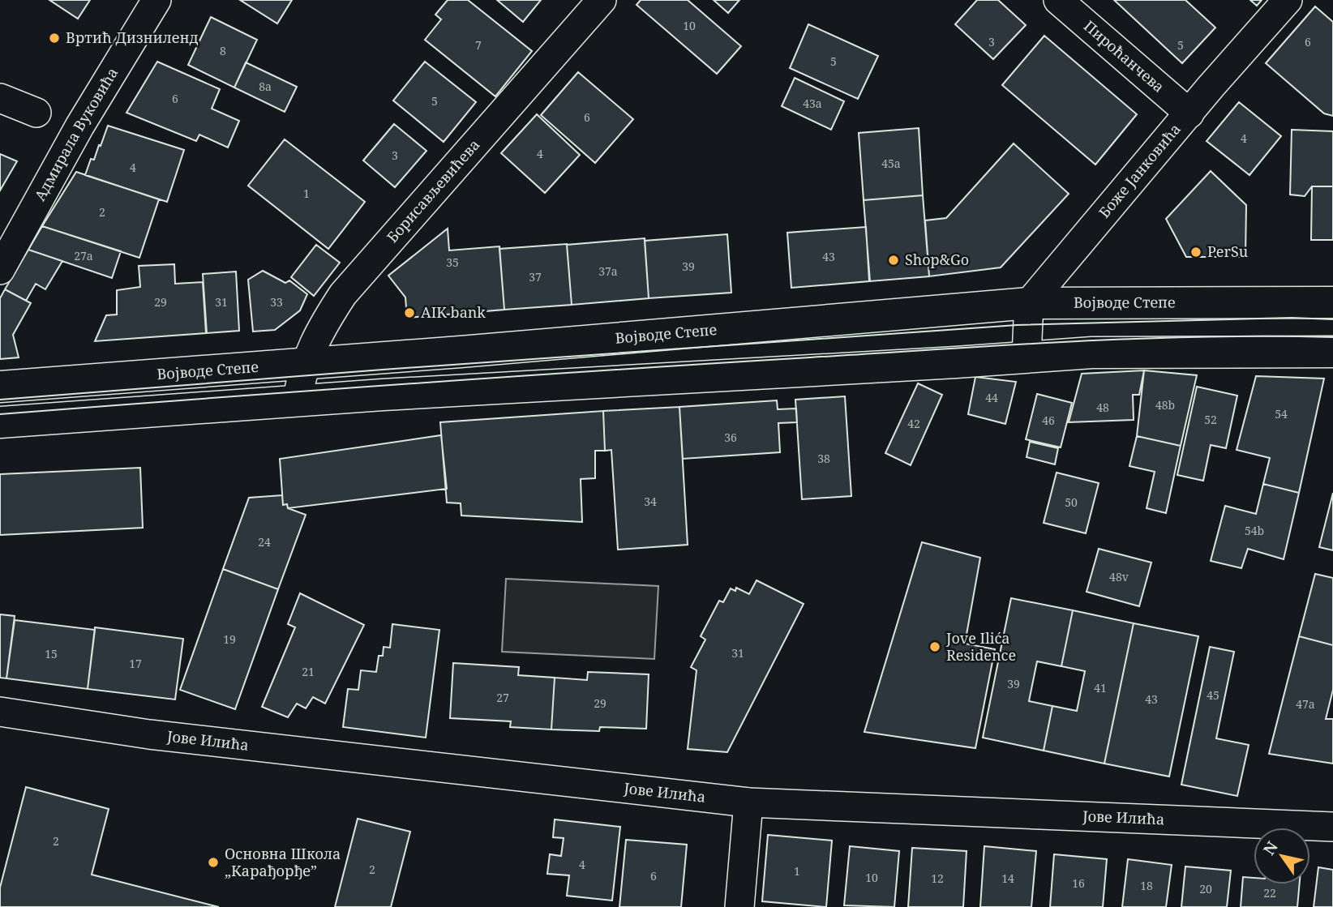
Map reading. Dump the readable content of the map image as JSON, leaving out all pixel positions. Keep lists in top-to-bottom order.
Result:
{
  "streets": {
    "main road": ["Војводе Степе"],
    "street": [
      "Пироћанчева",
      "Адмирала Вуковића",
      "Боже Јанковића",
      "Борисављевићева",
      "Јове Илића"
    ]
  },
  "crossings": [
    ["Пироћанчева", "Боже Јанковића"],
    ["Боже Јанковића", "Војводе Степе"],
    ["Борисављевићева", "Војводе Степе"]
  ],
  "places": [
    "Вртић Дизниленд",
    "PerSu",
    "Shop&Go",
    "AIK bank",
    "Jove Ilića Residence",
    "Основна Школа „Карађорђе”"
  ],
  "house_numbers": [
    "10",
    "3",
    "6",
    "7",
    "5",
    "8",
    "5",
    "8a",
    "6",
    "5",
    "43a",
    "6",
    "4",
    "4",
    "3",
    "45a",
    "4",
    "1",
    "2",
    "27a",
    "43",
    "35",
    "39",
    "37a",
    "37",
    "29",
    "31",
    "33",
    "44",
    "48b",
    "48",
    "54",
    "52",
    "46",
    "42",
    "36",
    "38",
    "34",
    "50",
    "54b",
    "24",
    "48v",
    "19",
    "31",
    "15",
    "17",
    "21",
    "39",
    "41",
    "45",
    "27",
    "43",
    "29",
    "47a",
    "2",
    "4",
    "2",
    "1",
    "6",
    "10",
    "12",
    "14",
    "16",
    "18",
    "20",
    "22"
  ],
  "north": "top left"
}
